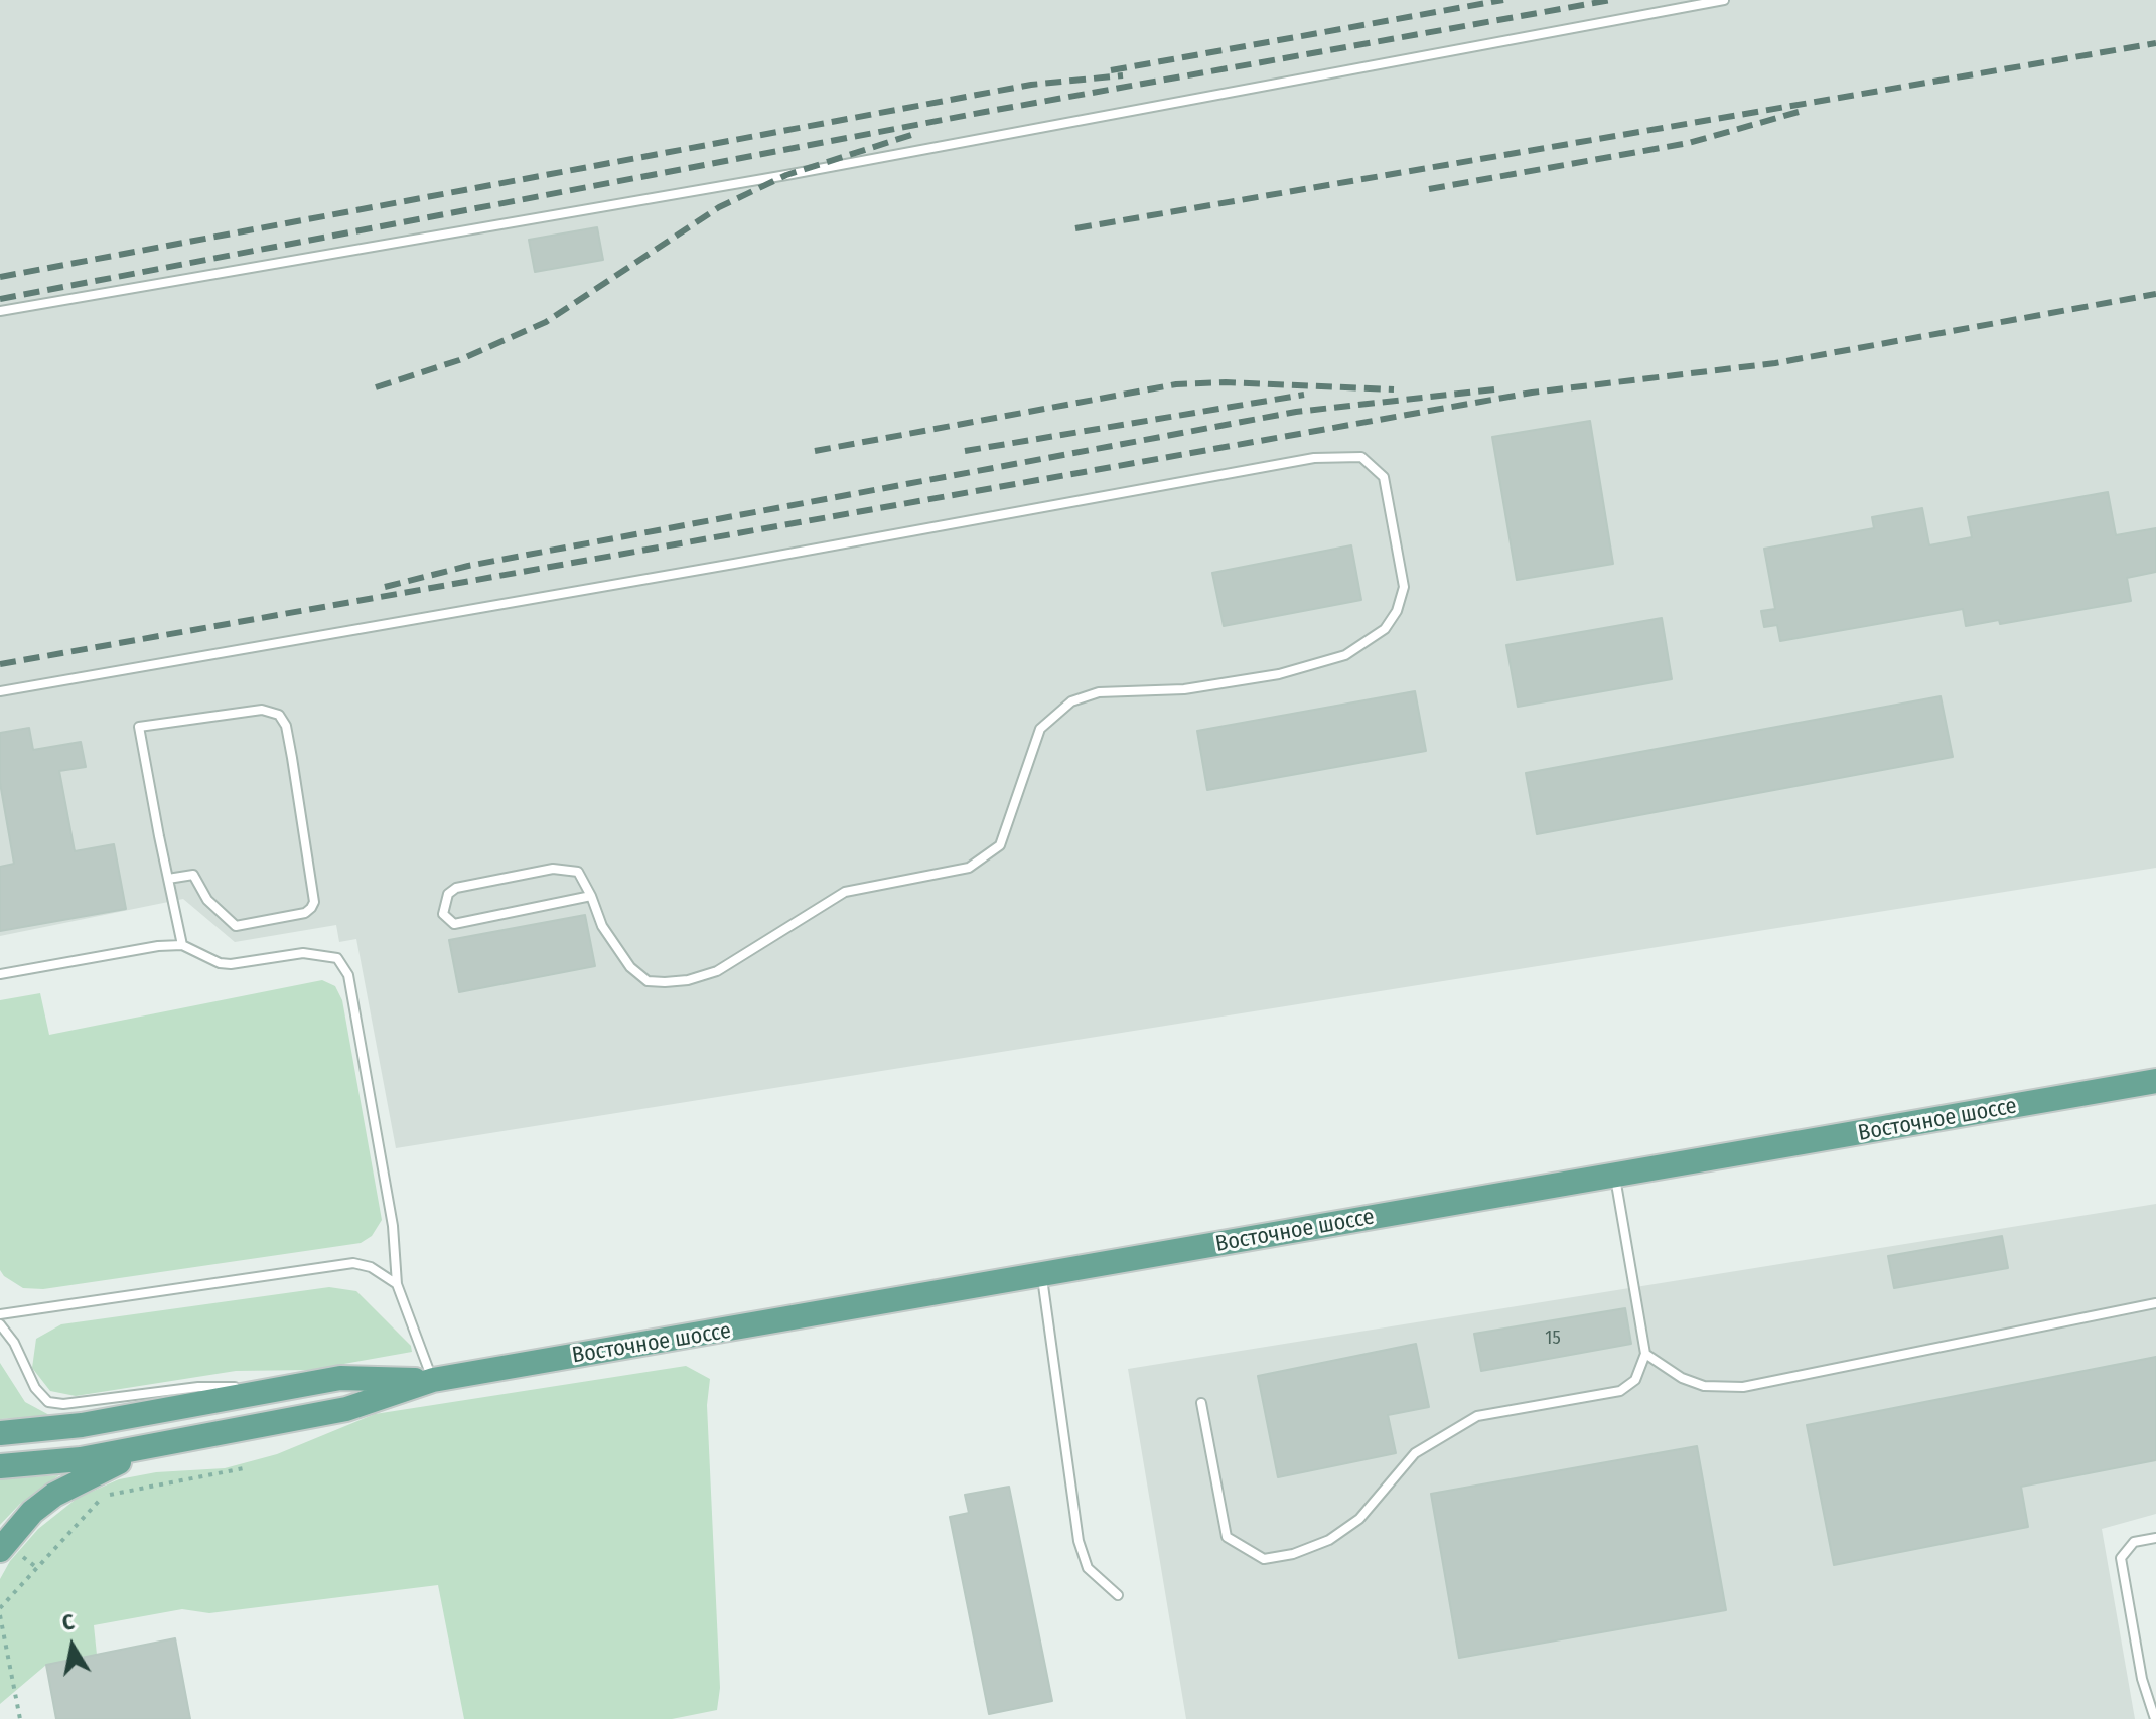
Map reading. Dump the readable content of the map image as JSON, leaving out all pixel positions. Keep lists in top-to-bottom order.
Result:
{
  "streets": {
    "main road": ["Восточное шоссе"]
  },
  "house_numbers": ["15"],
  "north": "top"
}
